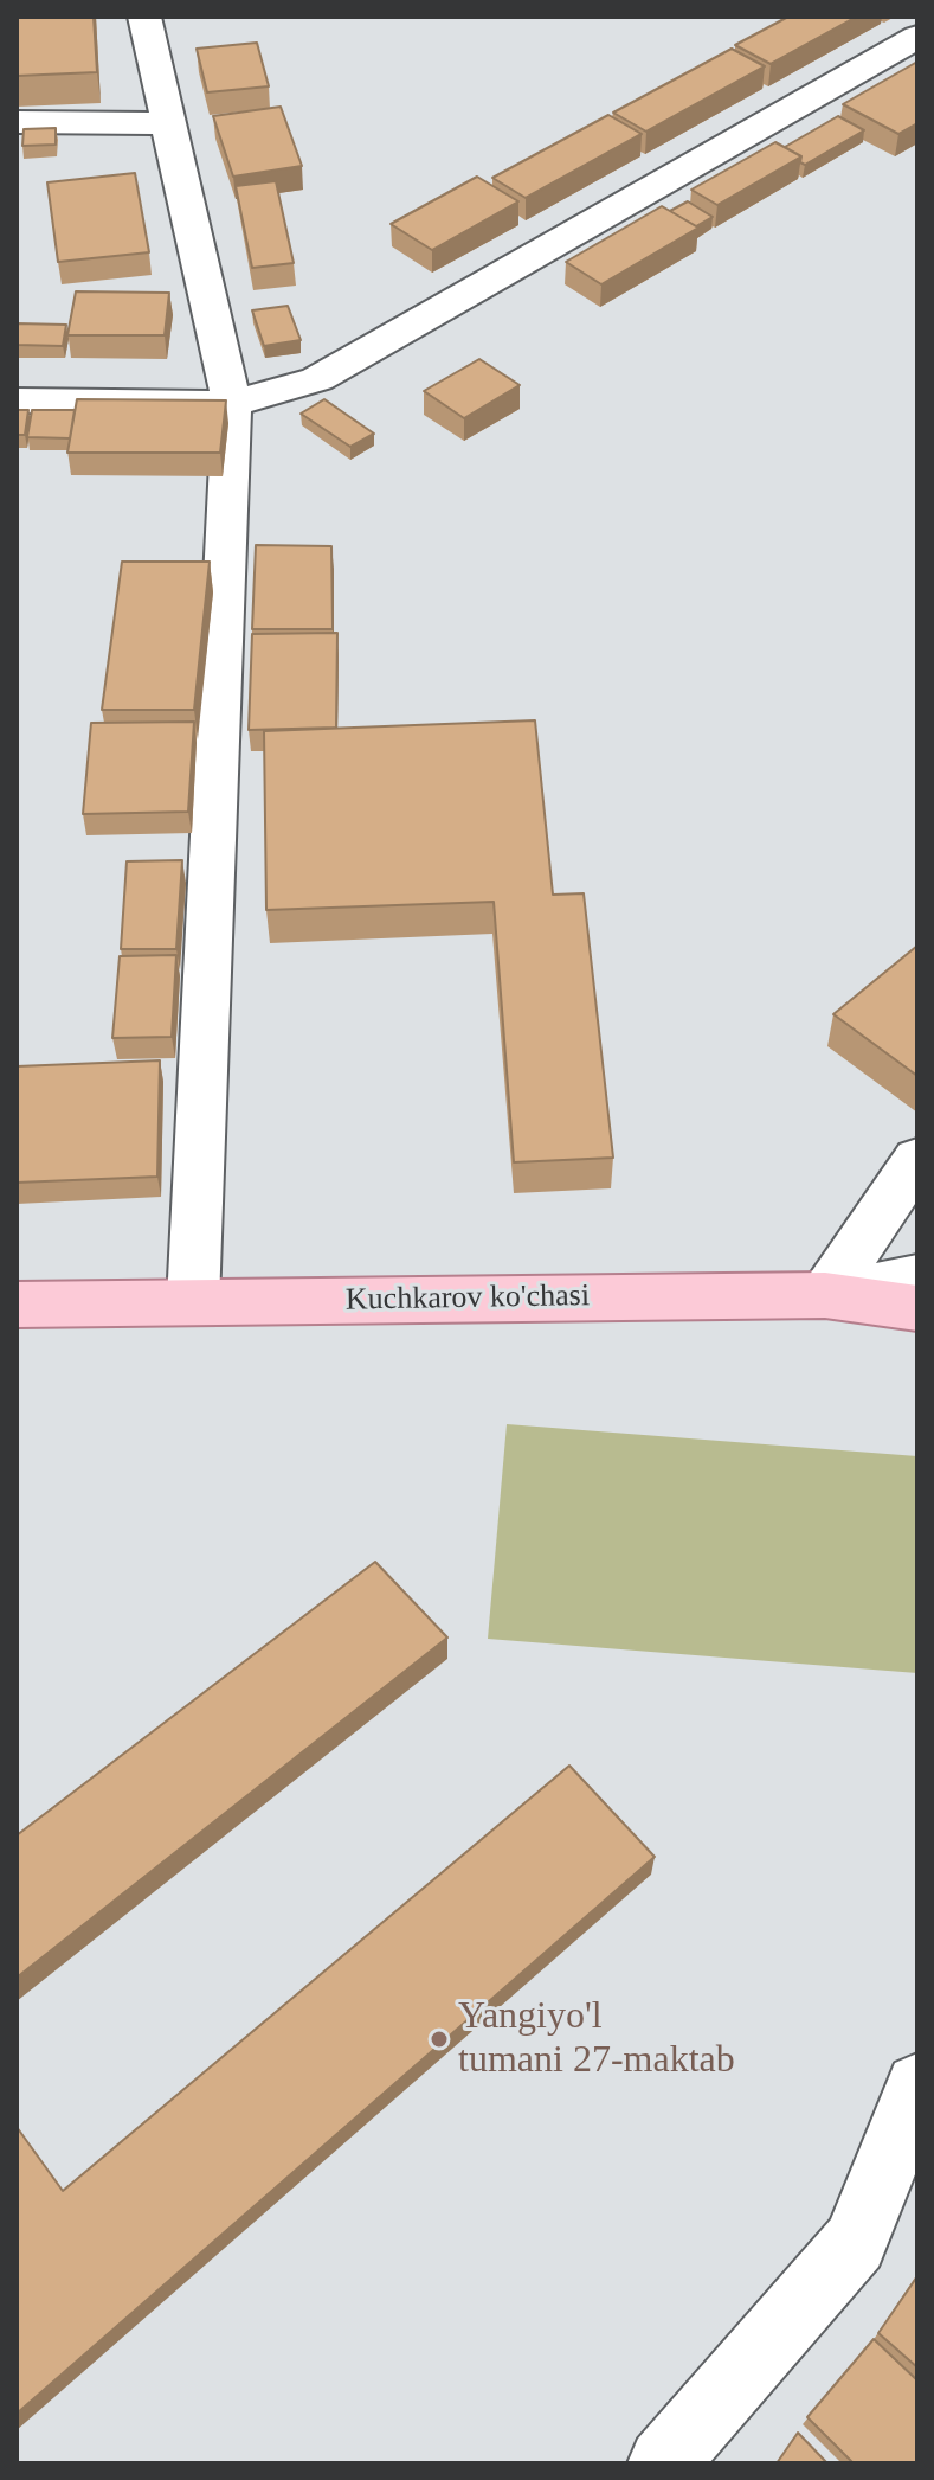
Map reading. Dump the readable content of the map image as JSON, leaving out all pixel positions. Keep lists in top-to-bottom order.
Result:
{
  "streets": {
    "main road": ["Kuchkarov ko'chasi"]
  },
  "places": ["Yangiyo'l tumani 27-maktab"]
}
